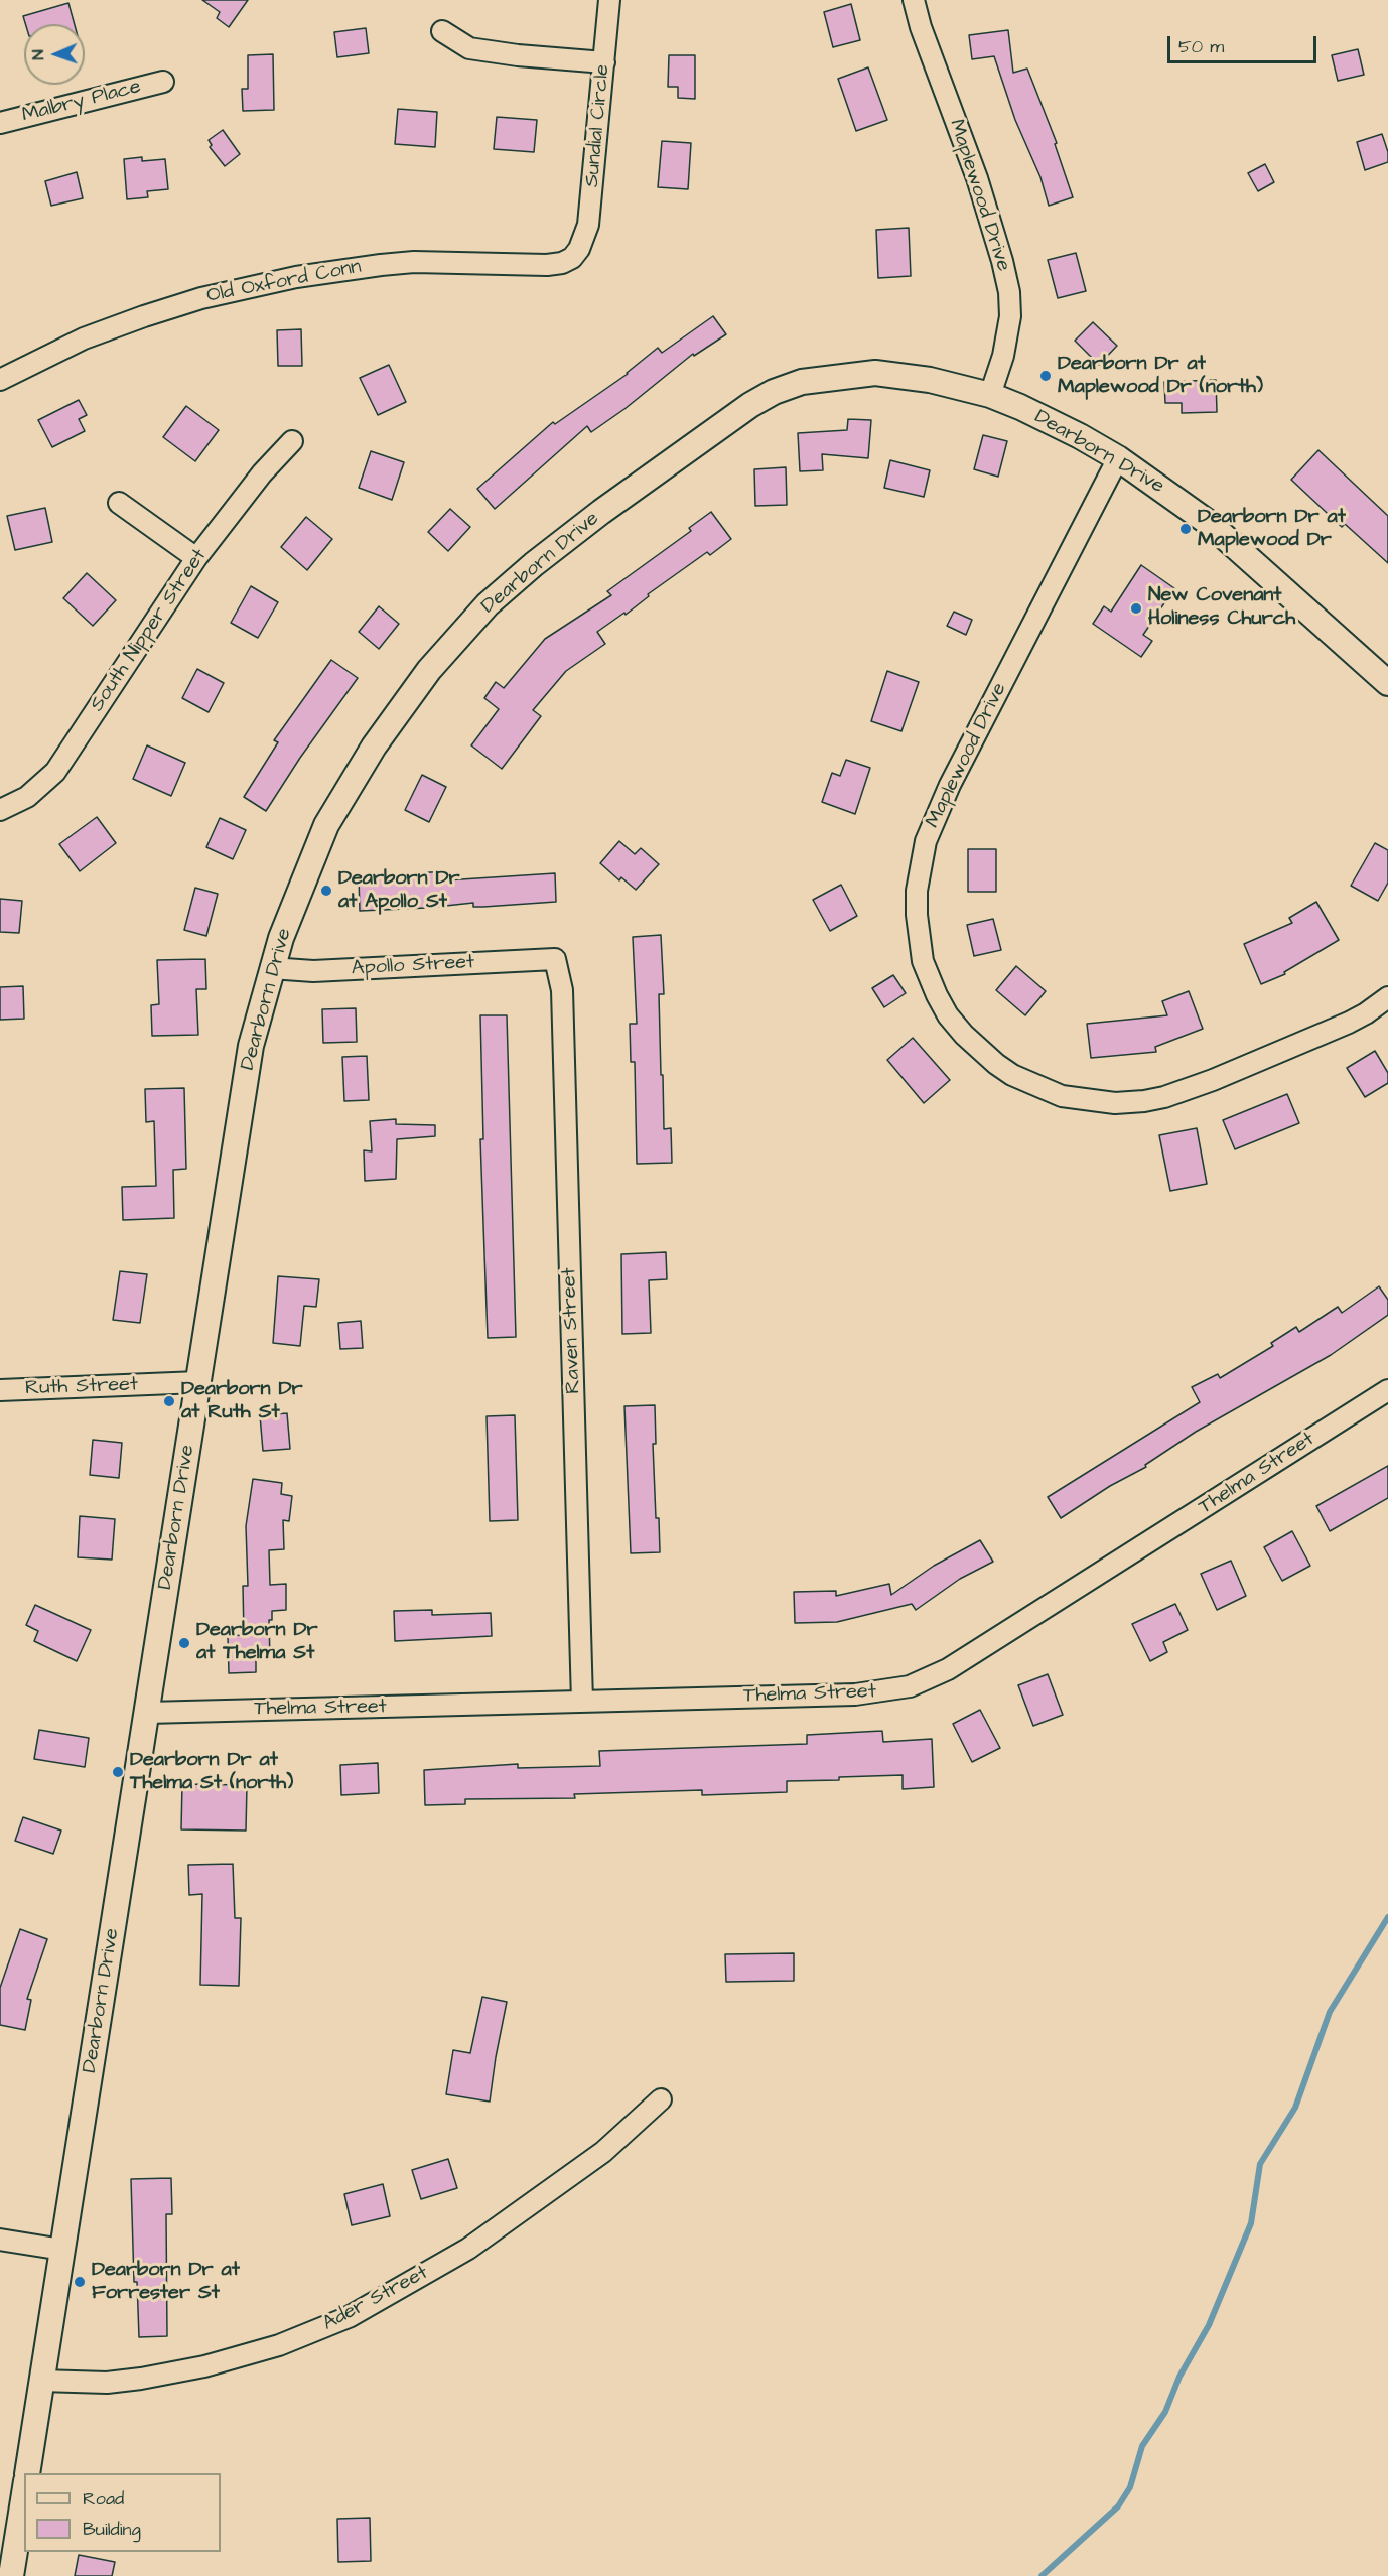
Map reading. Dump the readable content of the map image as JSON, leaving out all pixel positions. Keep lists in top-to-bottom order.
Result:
{
  "streets": {
    "street": [
      "Malbry Place",
      "Sundial Circle",
      "Maplewood Drive",
      "Old Oxford Conn",
      "Dearborn Drive",
      "South Nipper Street",
      "Apollo Street",
      "Raven Street",
      "Ruth Street",
      "Thelma Street",
      "Ader Street"
    ]
  },
  "crossings": [
    ["Sundial Circle", "Old Oxford Conn"],
    ["Maplewood Drive", "Dearborn Drive"],
    ["Dearborn Drive", "Apollo Street"],
    ["Dearborn Drive", "Ruth Street"],
    ["Dearborn Drive", "Thelma Street"],
    ["Dearborn Drive", "Ader Street"],
    ["Apollo Street", "Raven Street"],
    ["Raven Street", "Thelma Street"]
  ],
  "places": [
    "Dearborn Dr at Maplewood Dr (north)",
    "Dearborn Dr at Maplewood Dr",
    "New Covenant Holiness Church",
    "Dearborn Dr at Apollo St",
    "Dearborn Dr at Ruth St",
    "Dearborn Dr at Thelma St",
    "Dearborn Dr at Thelma St (north)",
    "Dearborn Dr at Forrester St"
  ],
  "legend": ["Road", "Building"],
  "scale_bar": "50 m",
  "north": "left"
}
